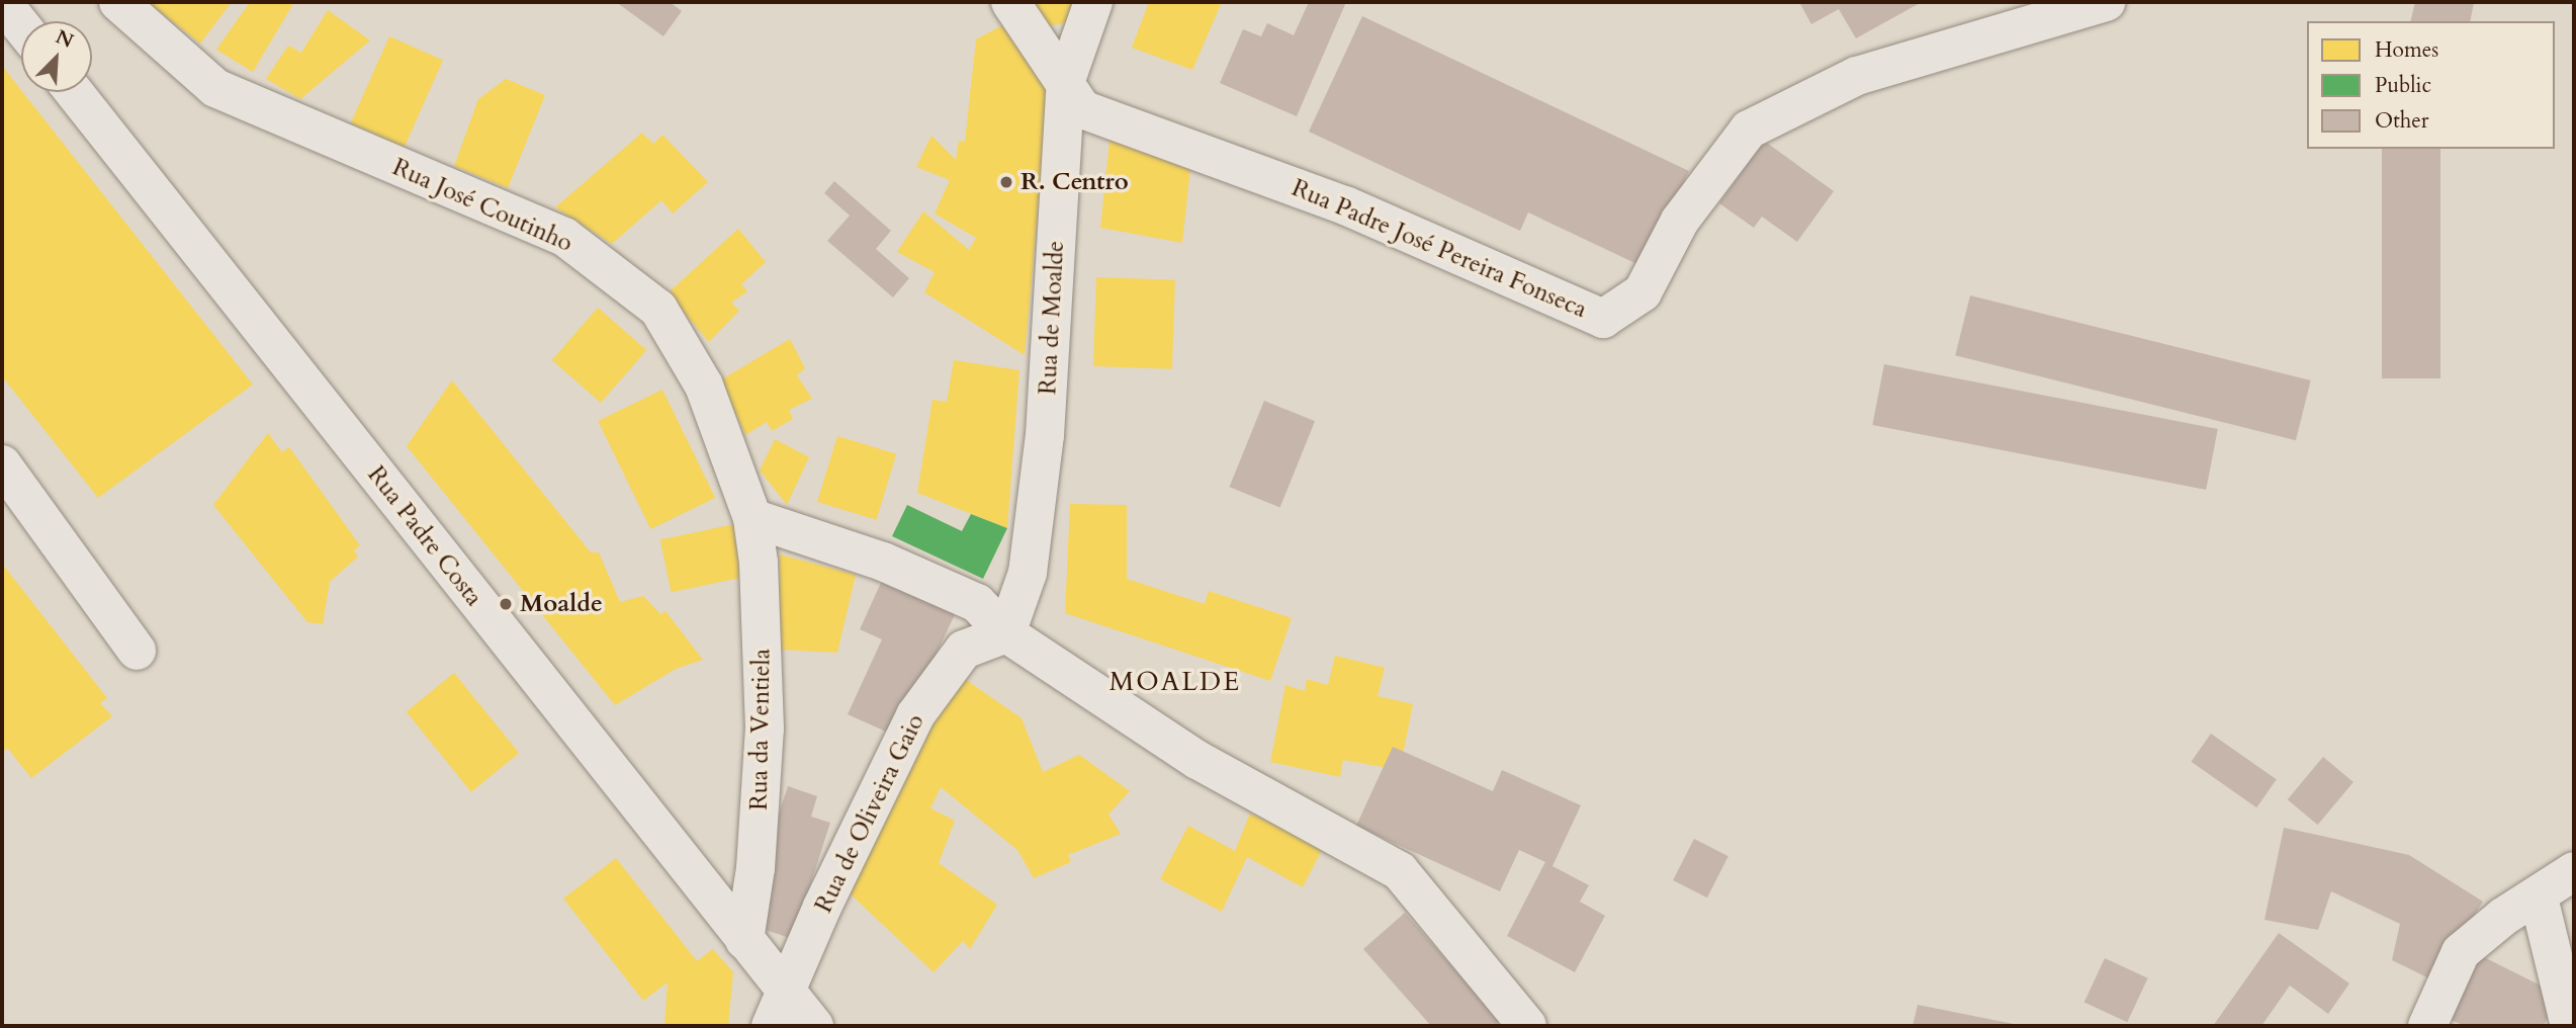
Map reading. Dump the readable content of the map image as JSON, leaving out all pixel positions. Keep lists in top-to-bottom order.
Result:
{
  "streets": {
    "street": [
      "Rua José Coutinho",
      "Rua Padre José Pereira Fonseca",
      "Rua de Moalde",
      "Rua Padre Costa",
      "Rua da Ventiela",
      "Rua de Oliveira Gaio"
    ]
  },
  "crossings": [
    ["Rua José Coutinho", "Rua da Ventiela"],
    ["Rua Padre José Pereira Fonseca", "Rua de Moalde"],
    ["Rua de Moalde", "Rua de Oliveira Gaio"],
    ["Rua Padre Costa", "Rua da Ventiela"],
    ["Rua Padre Costa", "Rua de Oliveira Gaio"]
  ],
  "districts": ["MOALDE"],
  "places": ["R. Centro", "Moalde"],
  "legend": ["Homes", "Public", "Other"],
  "north": "top right"
}
